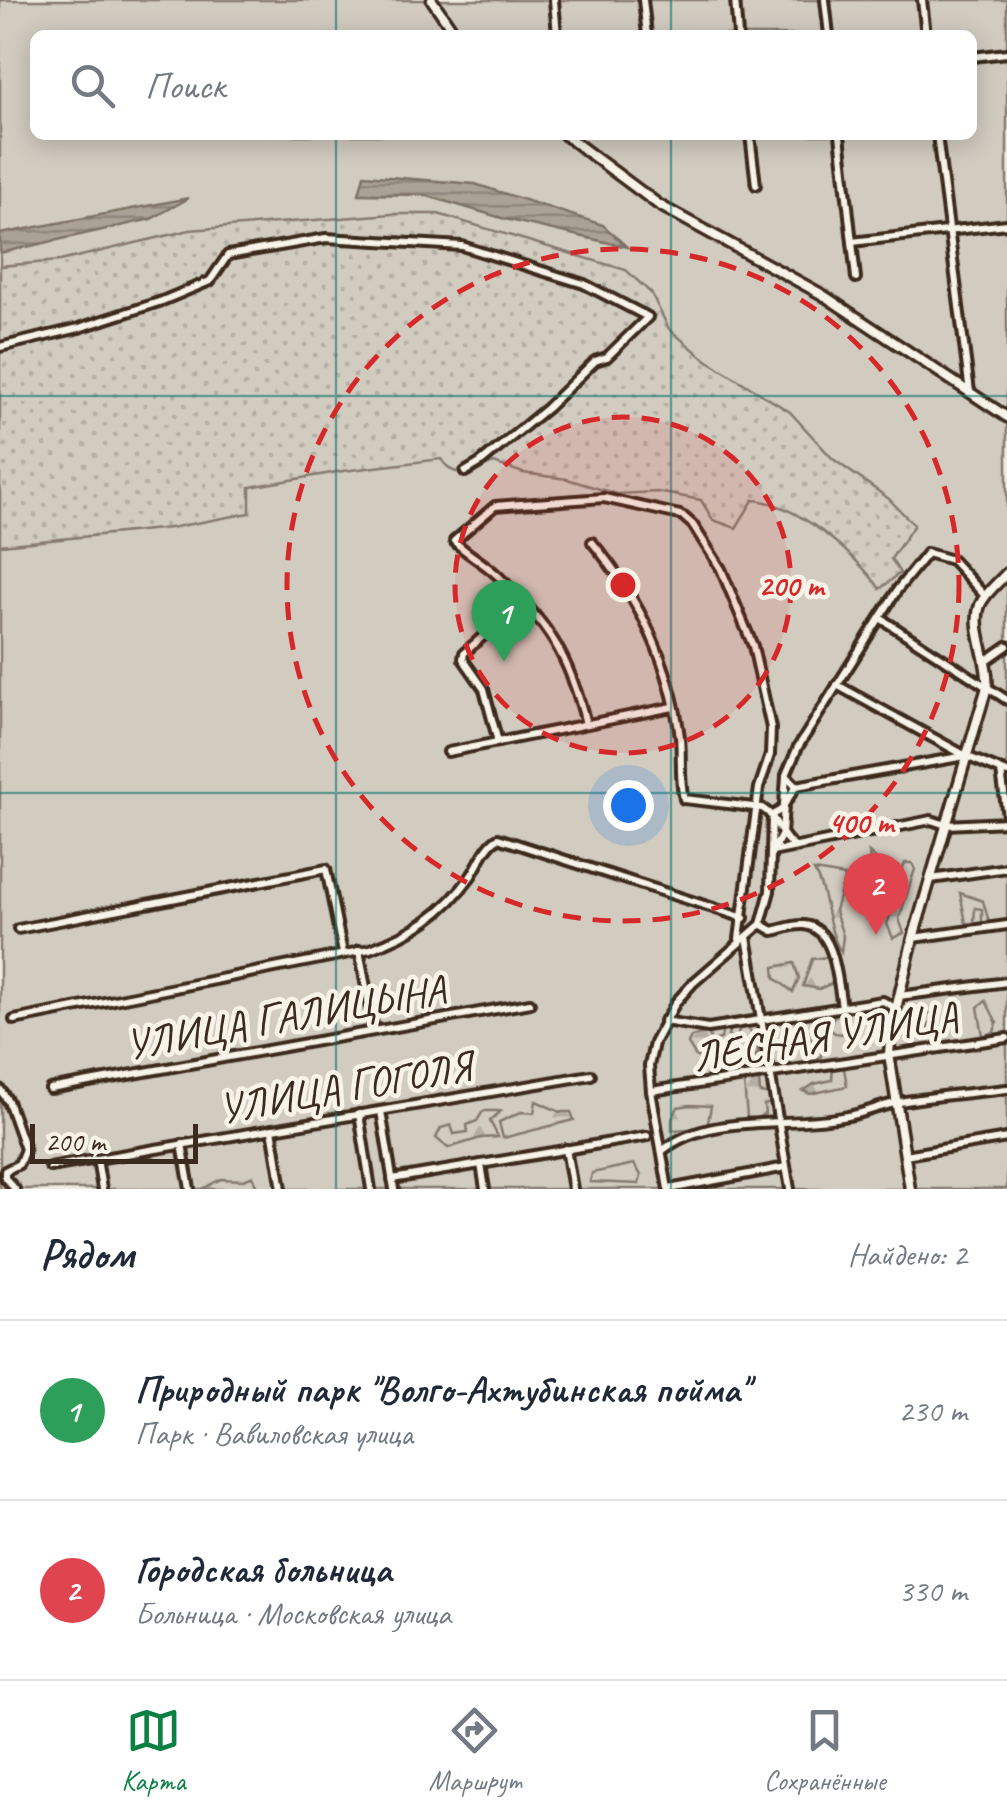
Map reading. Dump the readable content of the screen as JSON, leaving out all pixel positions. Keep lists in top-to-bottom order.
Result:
{
  "streets": {
    "street": ["УЛИЦА ГАЛИЦЫНА", "ЛЕСНАЯ УЛИЦА", "УЛИЦА ГОГОЛЯ"]
  },
  "scale_bar": "200 m",
  "page": {
    "search": "Поиск",
    "pins": ["1", "2"],
    "scale": "200 m",
    "heading": ["Рядом", "Найдено: 2"],
    "list": [
      {
        "mark": "1",
        "name": "Природный парк \"Волго-Ахтубинская пойма\"",
        "note": "Парк · Вавиловская улица",
        "value": "230 m"
      },
      {
        "mark": "2",
        "name": "Городская больница",
        "note": "Больница · Московская улица",
        "value": "330 m"
      }
    ],
    "nav": ["Карта", "Маршрут", "Сохранённые"]
  },
  "rings": ["200 m", "400 m"]
}
